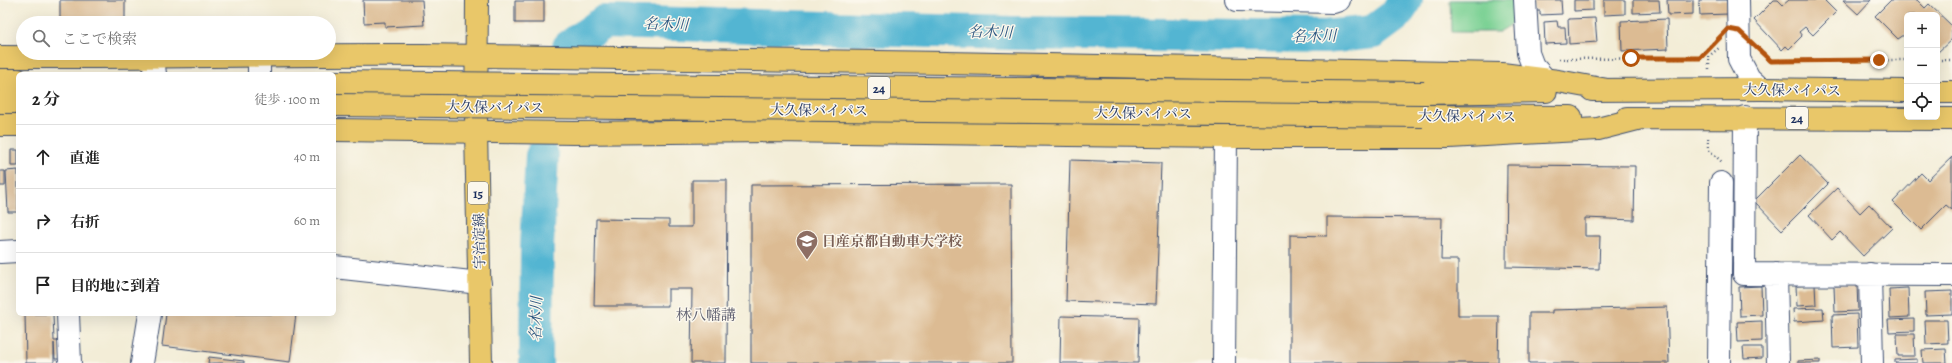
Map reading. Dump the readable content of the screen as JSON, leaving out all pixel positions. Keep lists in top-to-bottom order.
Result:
{
  "streets": {
    "main road": [
      "24",
      "大久保バイパス",
      "15",
      "宇治淀線"
    ]
  },
  "districts": ["林八幡講"],
  "water": ["名木川"],
  "places": {
    "school or university": ["日産京都自動車大学校"]
  },
  "page": {
    "map_buttons": ["+", "−"],
    "search": "ここで検索",
    "heading": ["2 分", "徒歩 · 100 m"],
    "list": [
      ["直進", "40 m"],
      ["右折", "60 m"],
      "目的地に到着"
    ]
  }
}
